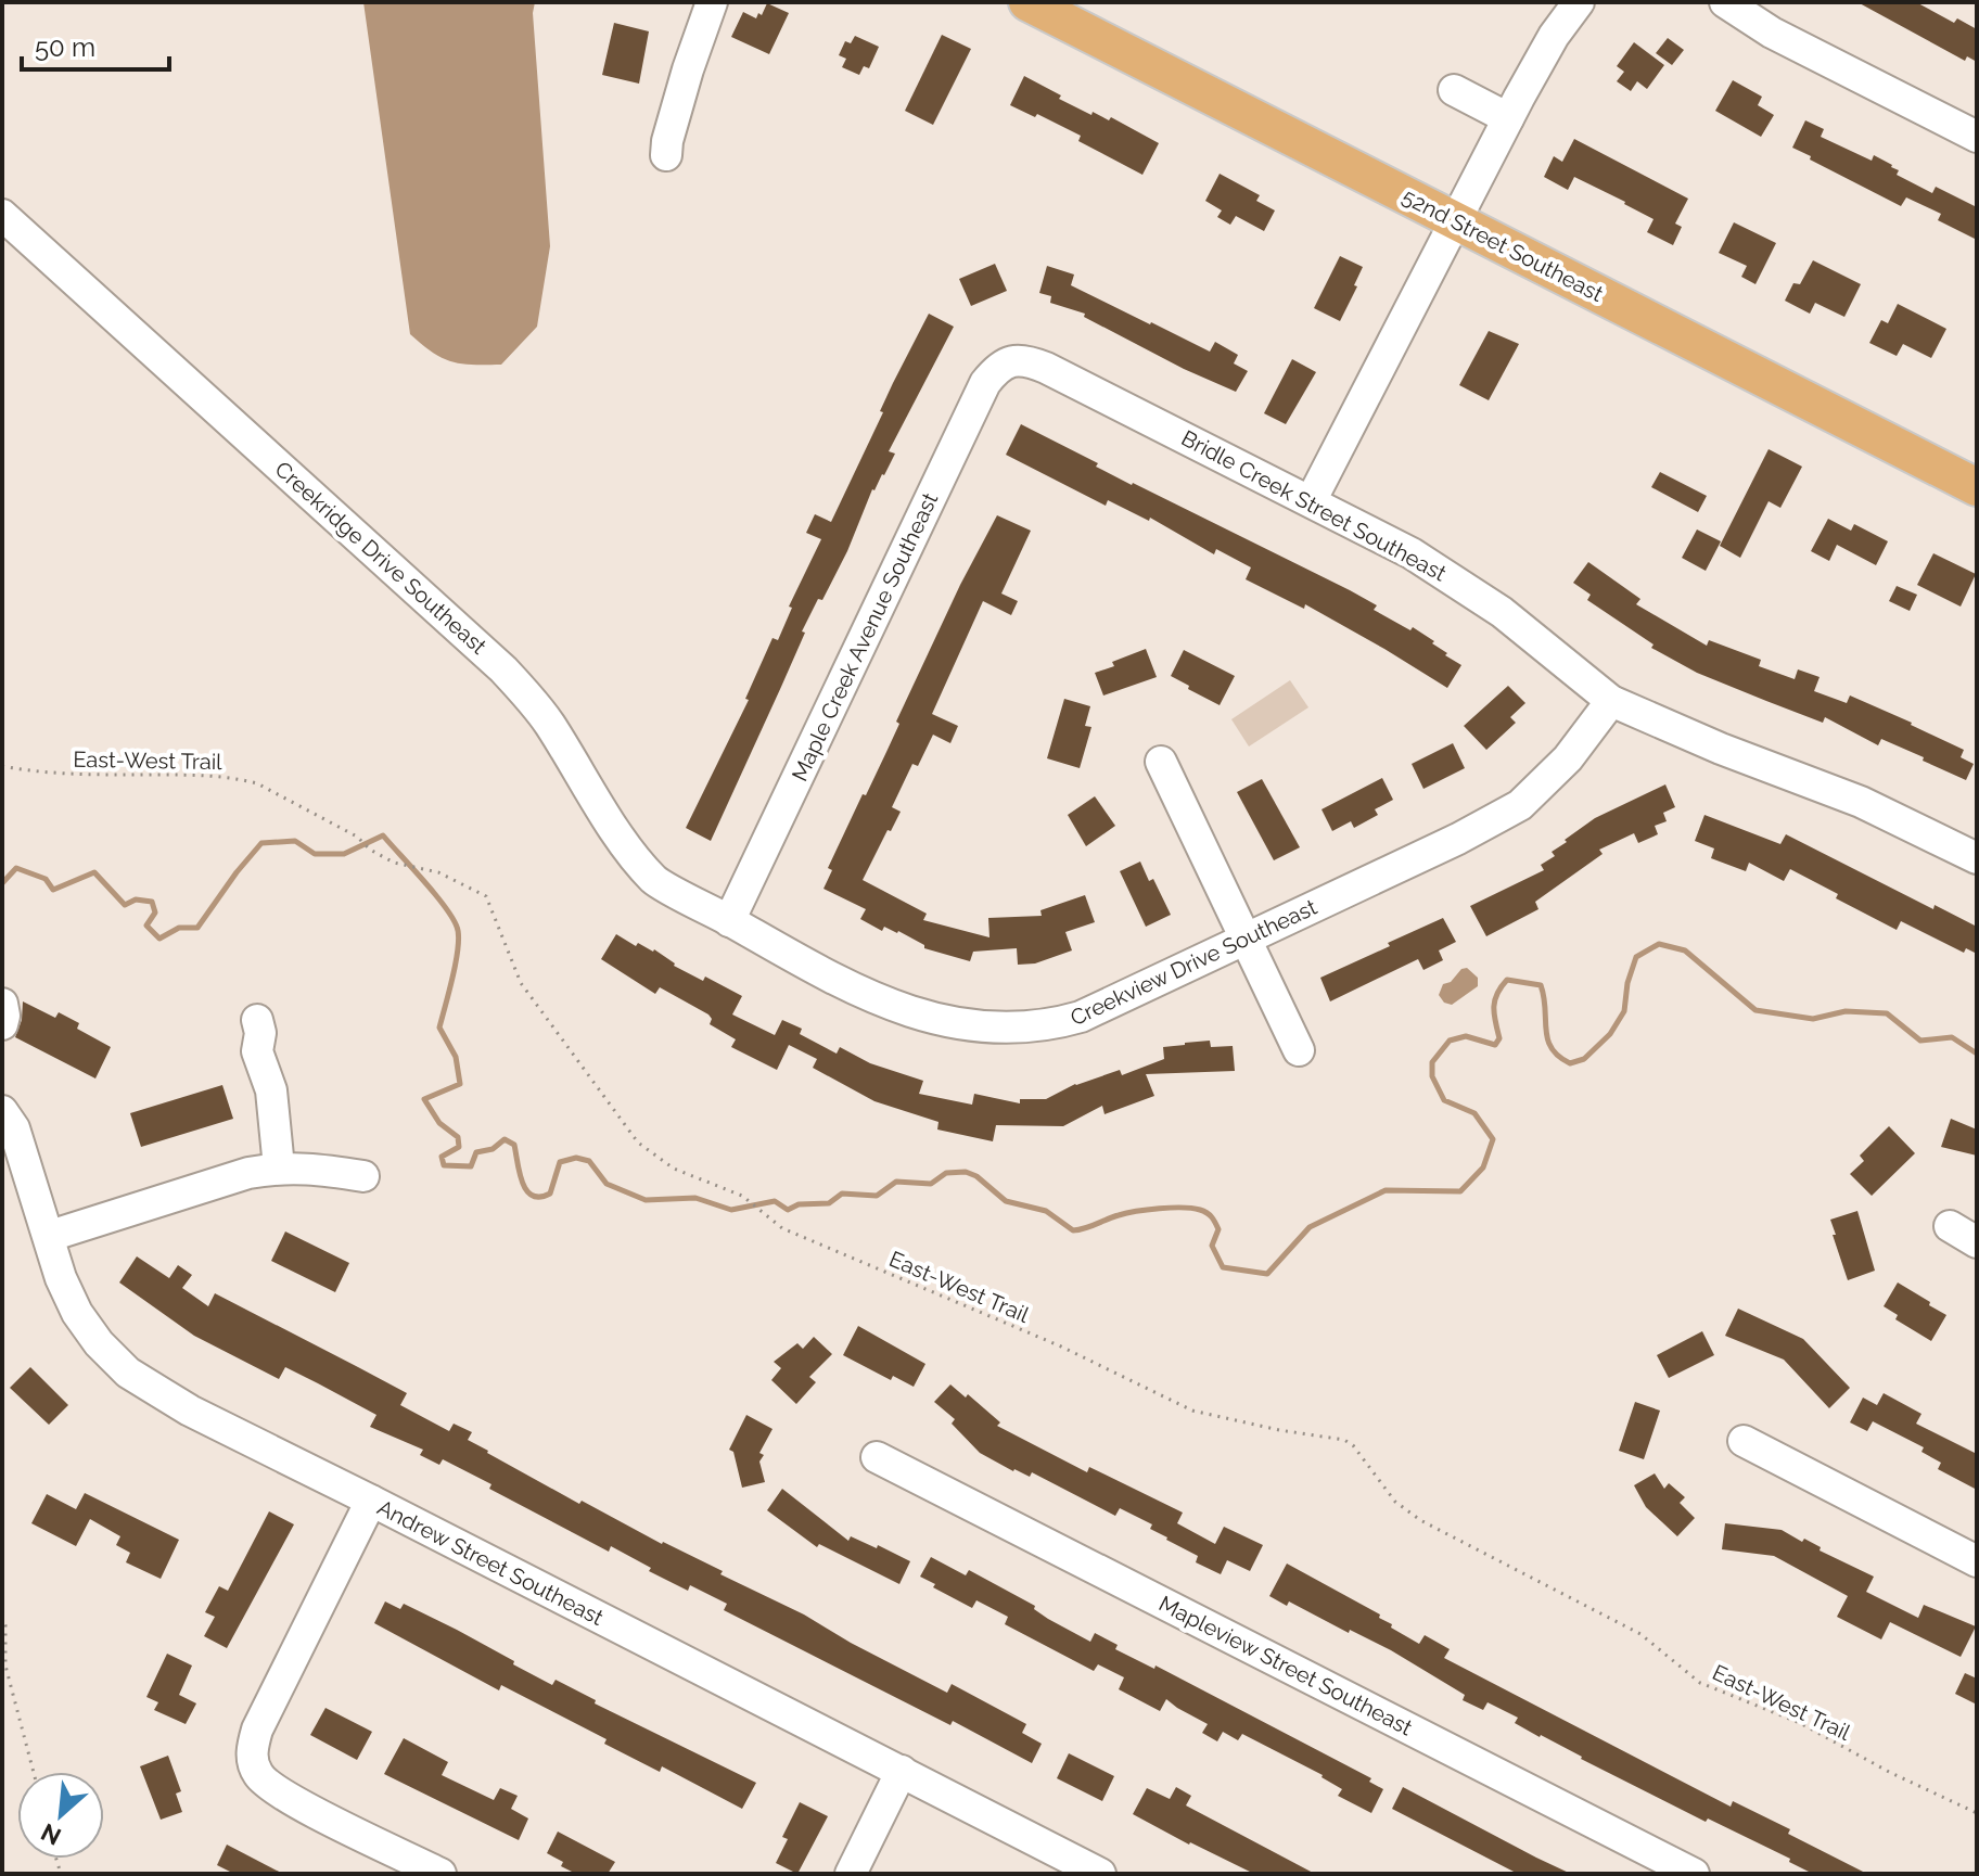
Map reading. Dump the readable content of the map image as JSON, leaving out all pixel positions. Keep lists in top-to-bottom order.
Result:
{
  "streets": {
    "main road": ["52nd Street Southeast"],
    "street": [
      "Bridle Creek Street Southeast",
      "Creekridge Drive Southeast",
      "Maple Creek Avenue Southeast",
      "Creekview Drive Southeast",
      "Andrew Street Southeast",
      "Mapleview Street Southeast"
    ],
    "path": ["East-West Trail"]
  },
  "crossings": [
    ["Bridle Creek Street Southeast", "Maple Creek Avenue Southeast"],
    ["Bridle Creek Street Southeast", "Creekview Drive Southeast"],
    ["Creekridge Drive Southeast", "Maple Creek Avenue Southeast"],
    ["Creekridge Drive Southeast", "Creekview Drive Southeast"],
    ["Maple Creek Avenue Southeast", "Creekview Drive Southeast"]
  ],
  "scale_bar": "50 m",
  "north": "bottom left"
}
